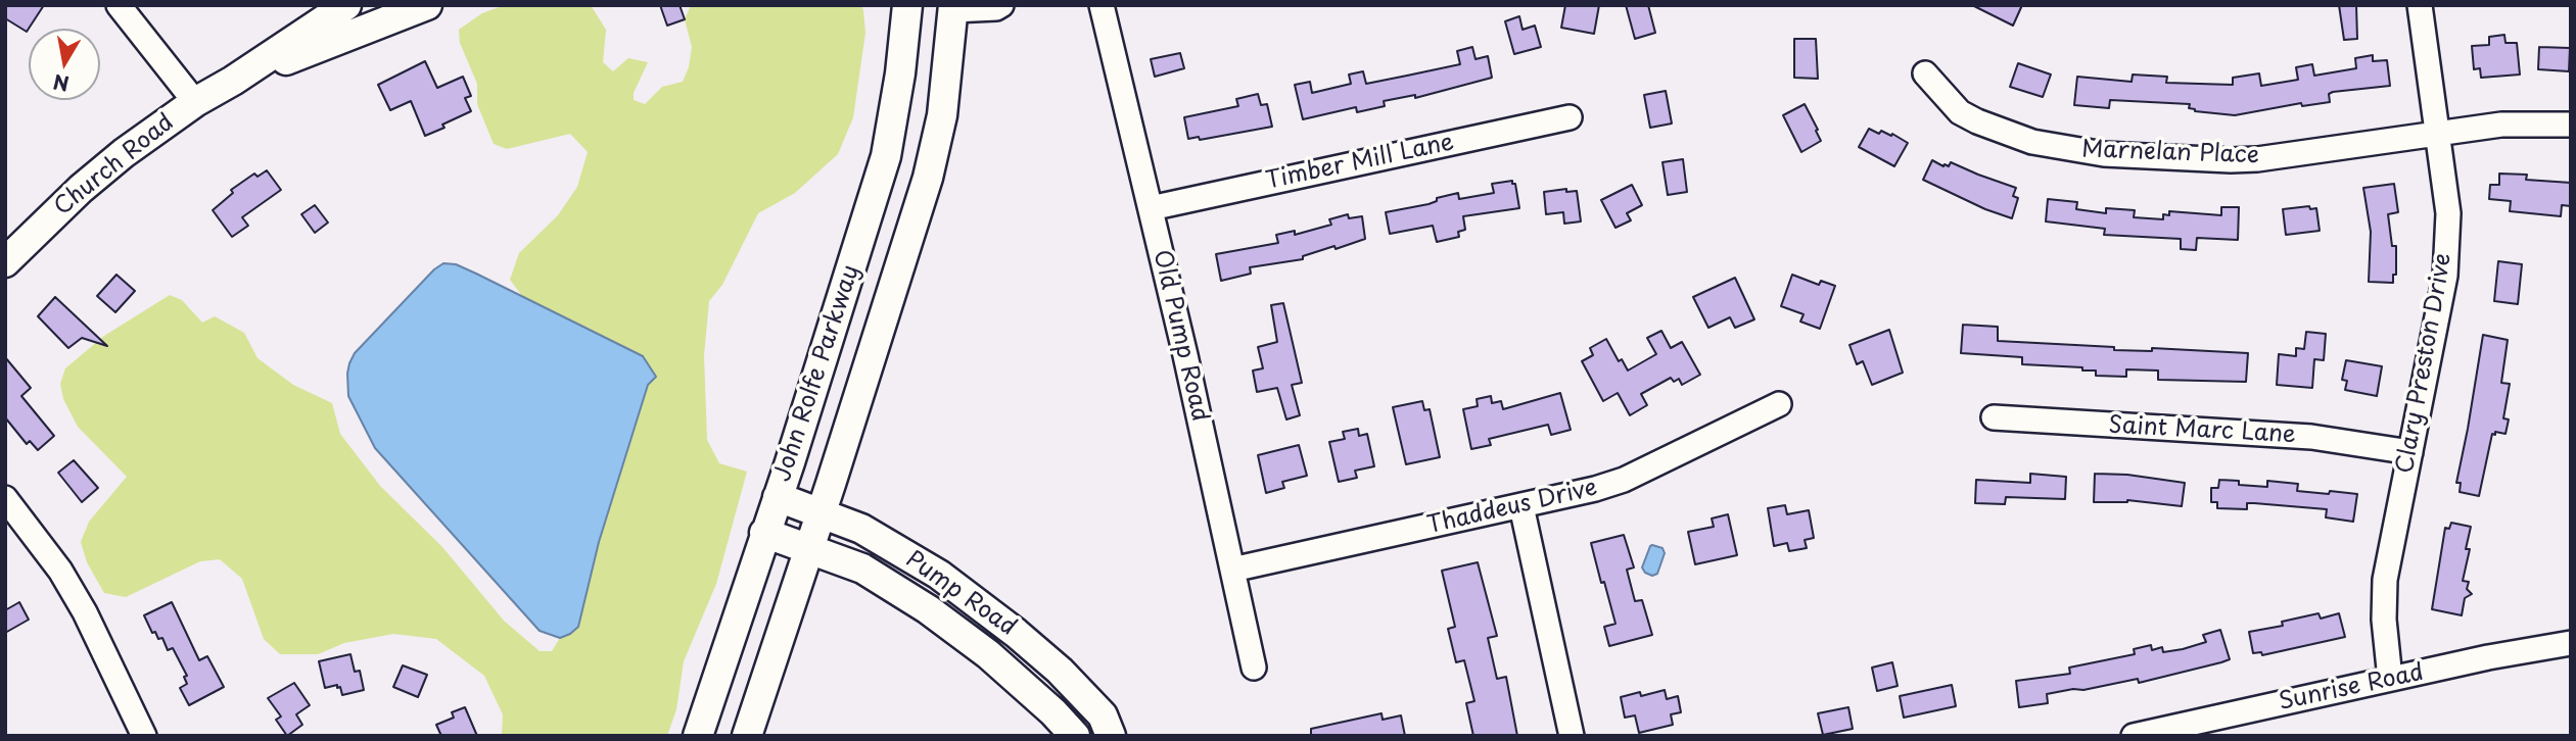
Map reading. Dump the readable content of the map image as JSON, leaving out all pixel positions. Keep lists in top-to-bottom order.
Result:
{
  "streets": {
    "main road": ["Church Road", "John Rolfe Parkway", "Pump Road"],
    "street": [
      "Marnelan Place",
      "Timber Mill Lane",
      "Old Pump Road",
      "Clary Preston Drive",
      "Saint Marc Lane",
      "Thaddeus Drive",
      "Sunrise Road"
    ]
  },
  "crossings": [
    ["Marnelan Place", "Clary Preston Drive"],
    ["Timber Mill Lane", "Old Pump Road"],
    ["Old Pump Road", "Thaddeus Drive"],
    ["Clary Preston Drive", "Saint Marc Lane"],
    ["Clary Preston Drive", "Sunrise Road"],
    ["John Rolfe Parkway", "Pump Road"]
  ],
  "north": "bottom"
}
